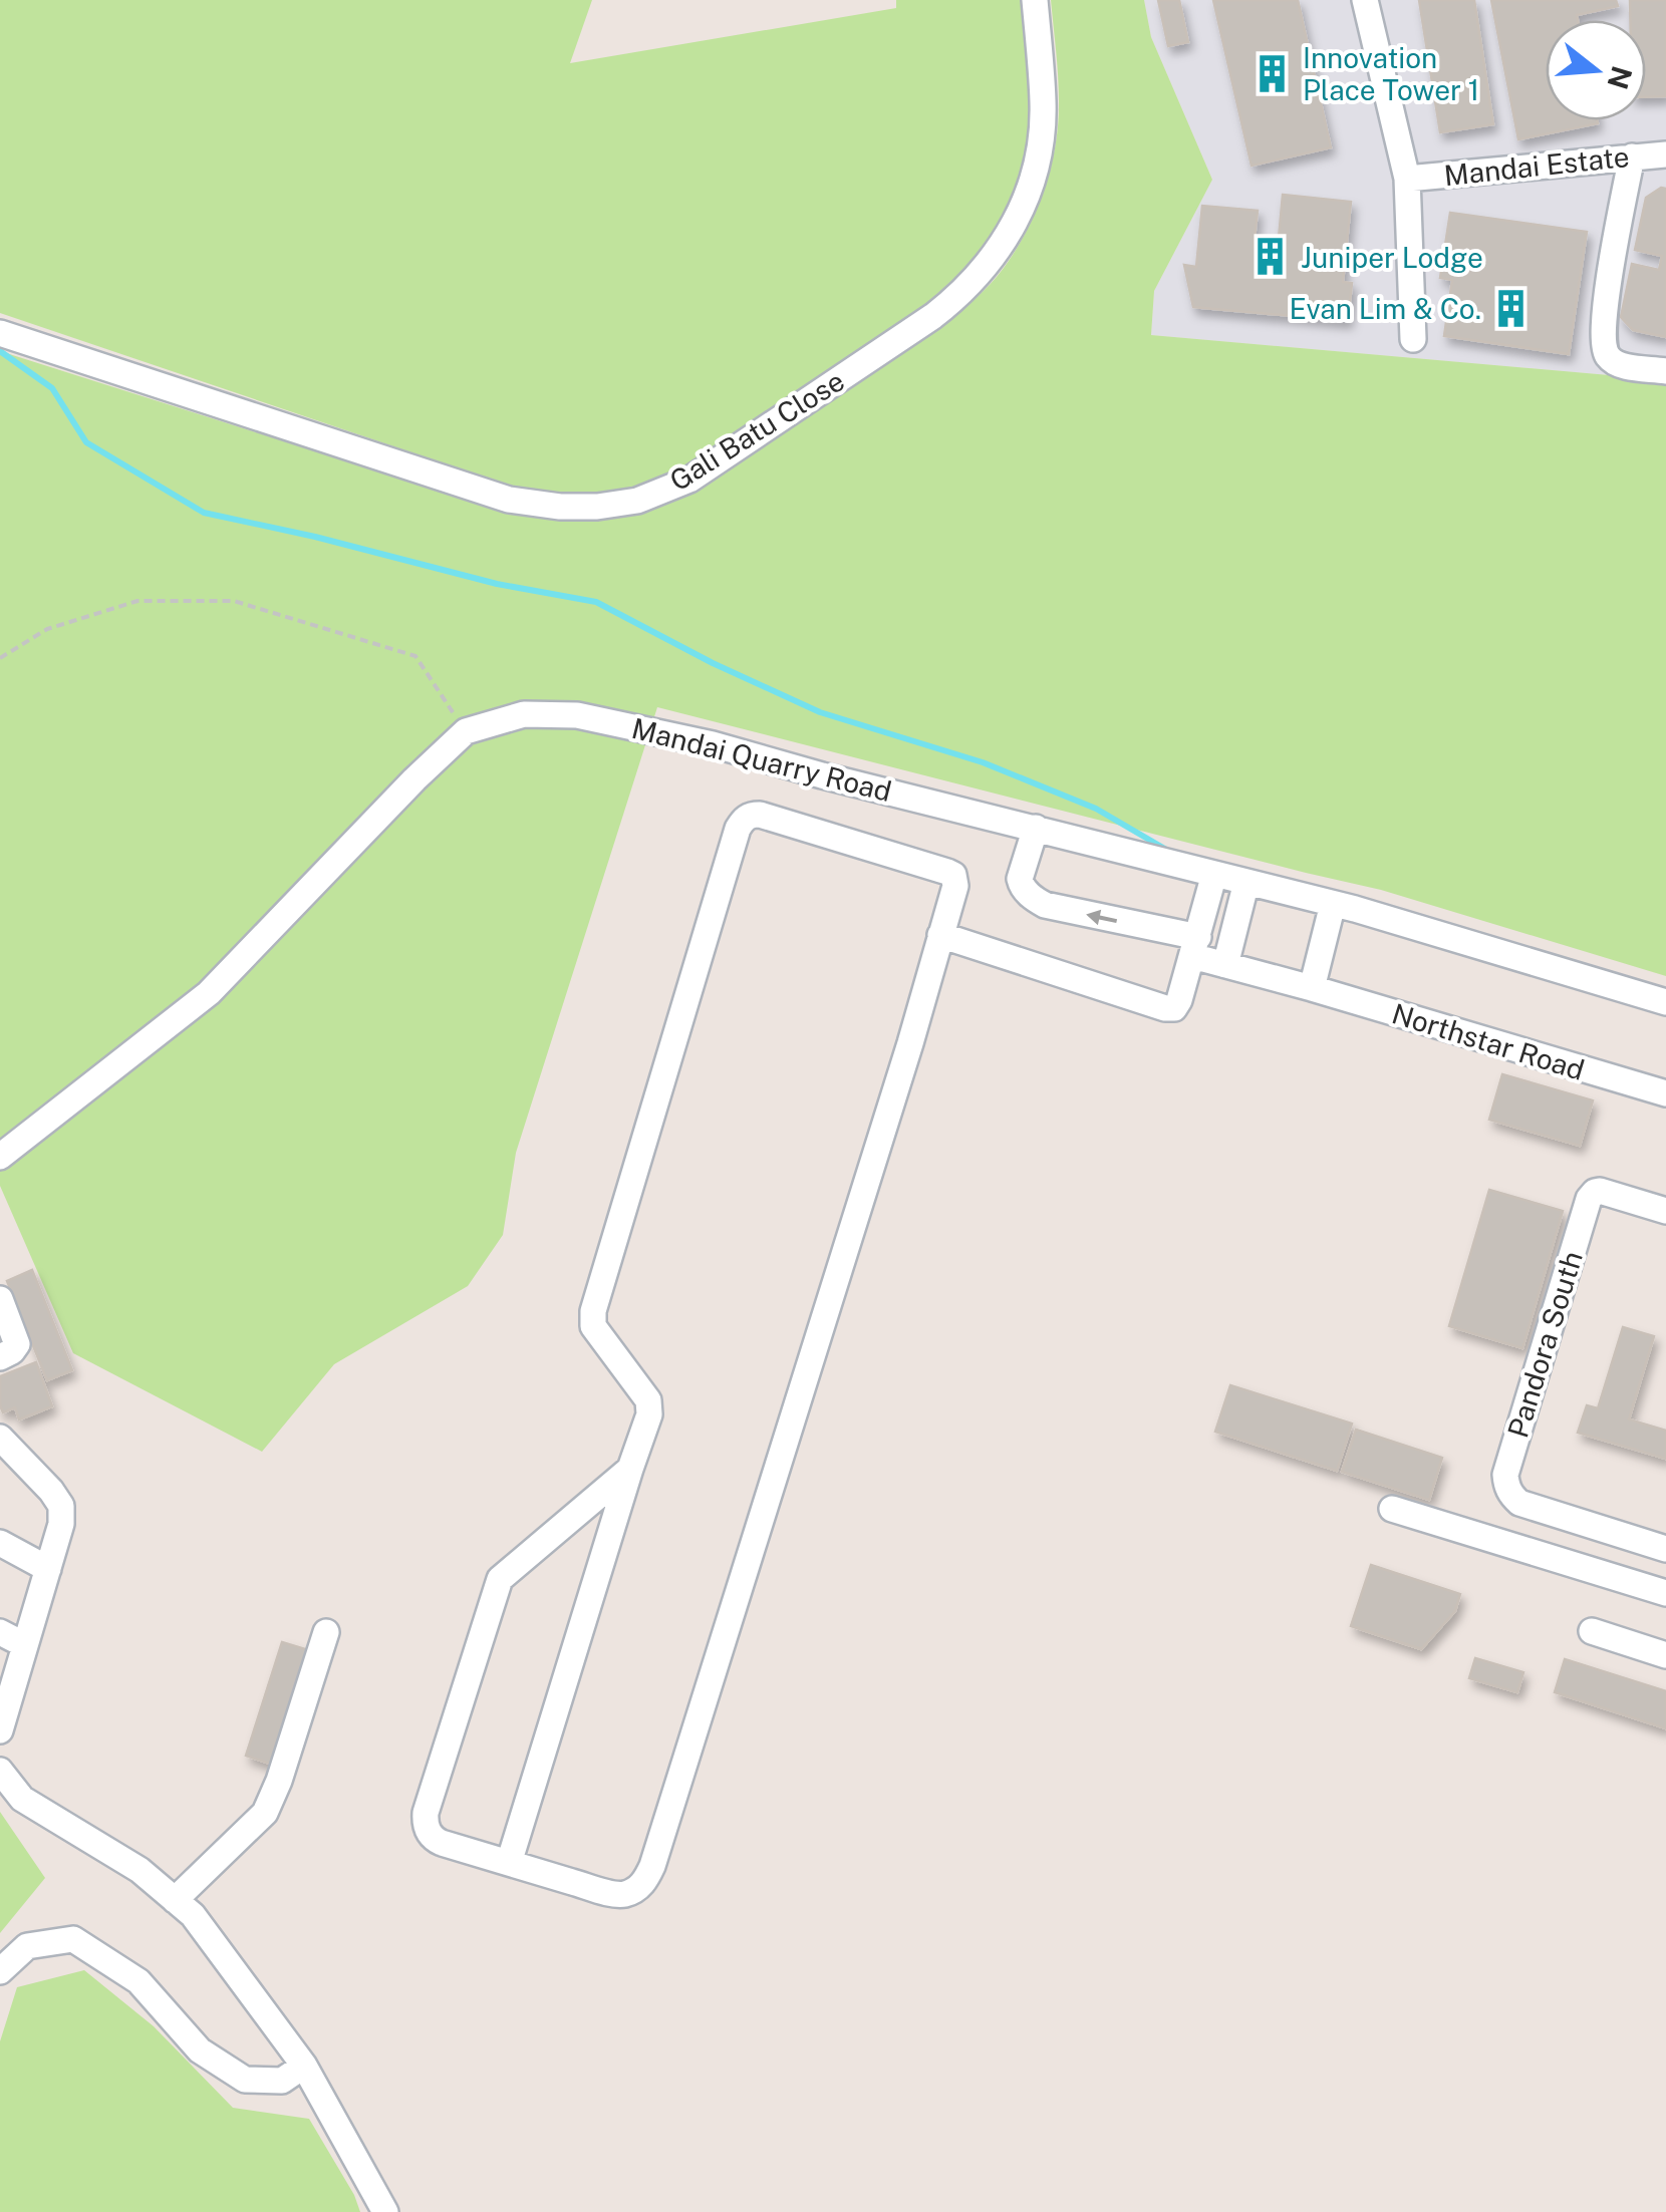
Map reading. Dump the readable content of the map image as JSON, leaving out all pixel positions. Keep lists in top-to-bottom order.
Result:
{
  "streets": {
    "street": [
      "Mandai Estate",
      "Gali Batu Close",
      "Mandai Quarry Road",
      "Northstar Road",
      "Pandora South"
    ]
  },
  "crossings": [
    ["Mandai Quarry Road", "Northstar Road"]
  ],
  "places": {
    "building": ["Innovation Place Tower 1", "Juniper Lodge", "Evan Lim & Co."]
  },
  "north": "right"
}
